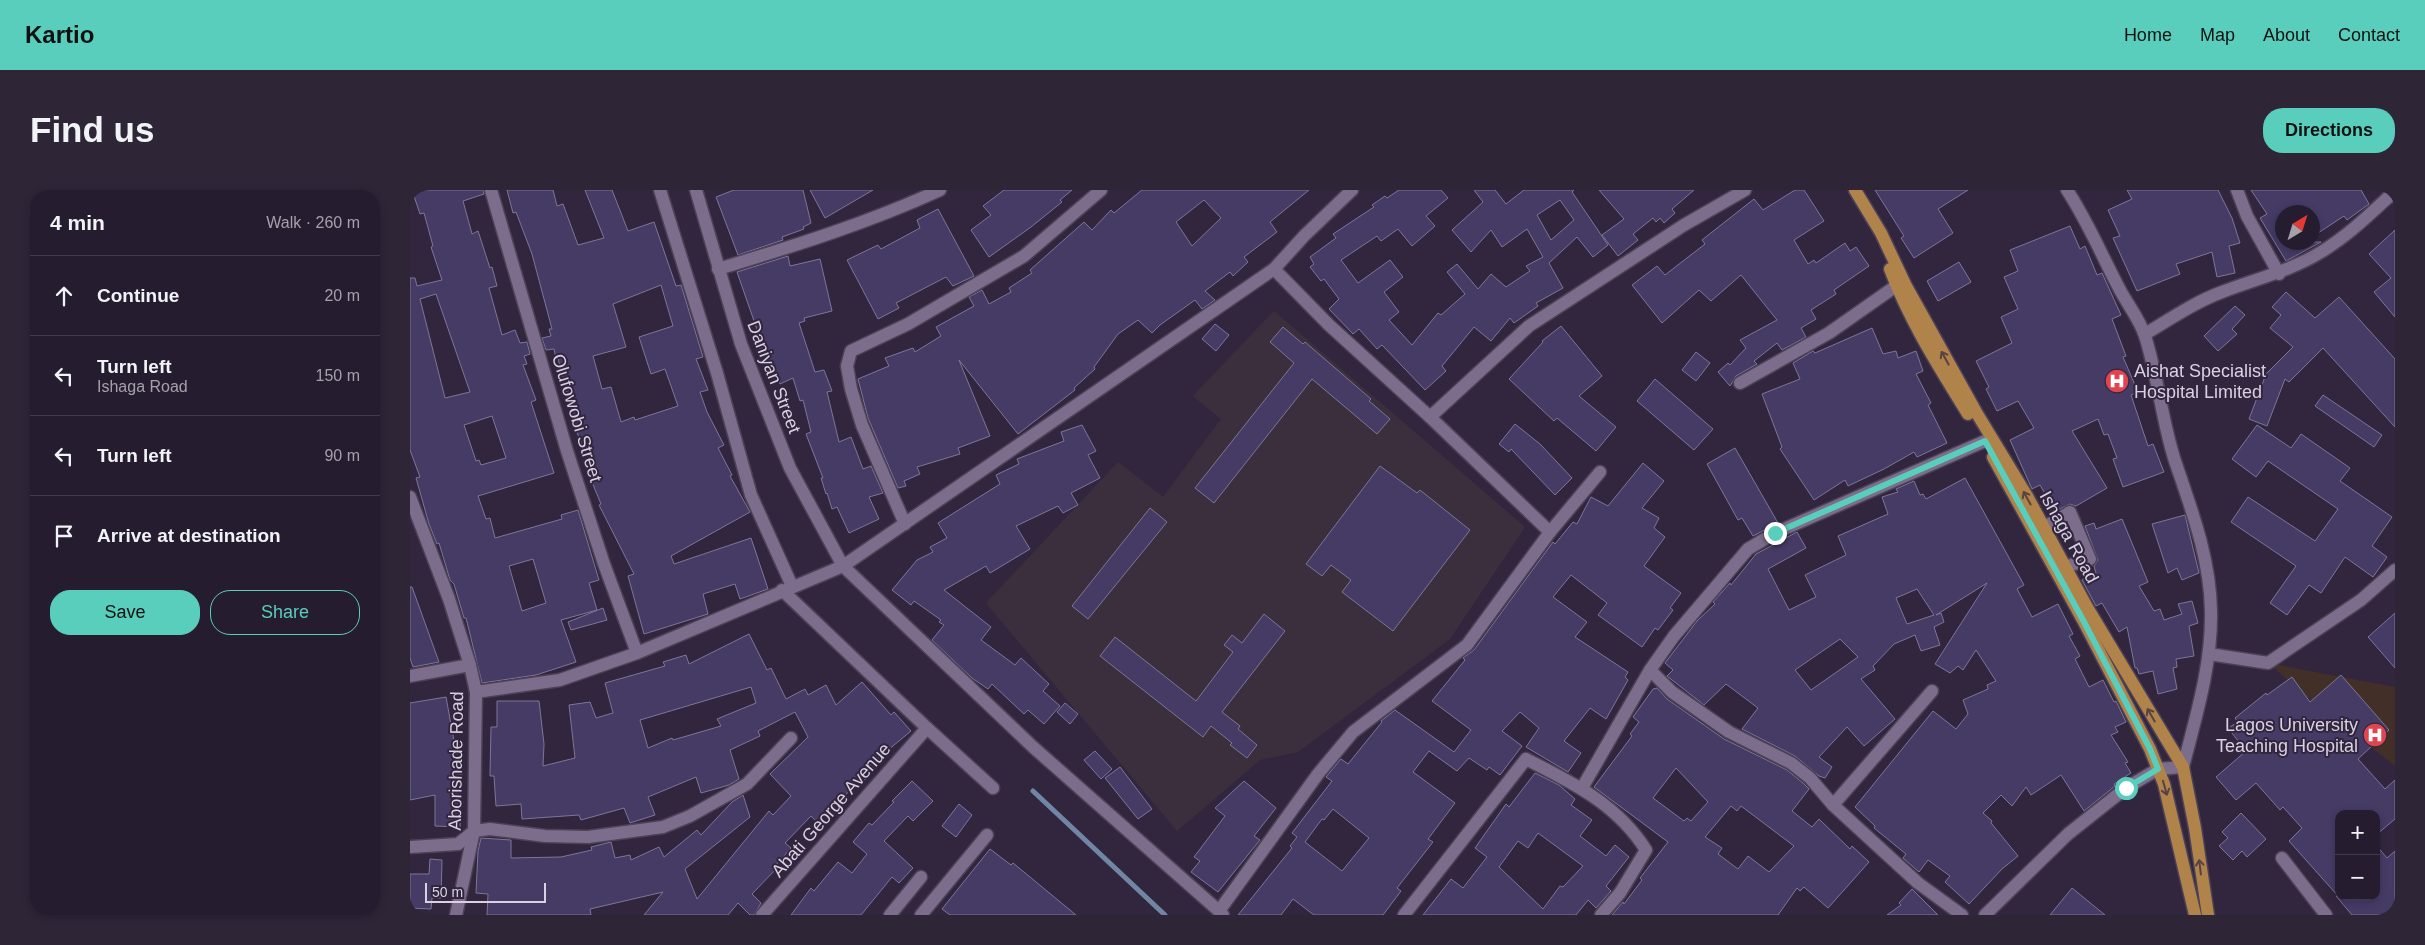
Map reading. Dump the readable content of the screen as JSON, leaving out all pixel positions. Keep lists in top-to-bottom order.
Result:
{
  "streets": {
    "main road": ["Ishaga Road"],
    "street": [
      "Daniyan Street",
      "Olufowobi Street",
      "Aborishade Road",
      "Abati George Avenue"
    ]
  },
  "places": {
    "hospital": ["Aishat Specialist Hospital Limited", "Lagos University Teaching Hospital"]
  },
  "scale_bar": "50 m",
  "north": "top right",
  "page": {
    "header": "Kartio",
    "nav": [
      "Home",
      "Map",
      "About",
      "Contact"
    ],
    "buttons": [
      "Directions",
      ["Save", "Share"]
    ],
    "title": "Find us",
    "heading": ["4 min", "Walk · 260 m"],
    "list": [
      ["Continue", "20 m"],
      ["Turn left", "Ishaga Road", "150 m"],
      ["Turn left", "90 m"],
      "Arrive at destination"
    ],
    "map_buttons": ["+", "−"],
    "scale": "50 m"
  }
}
